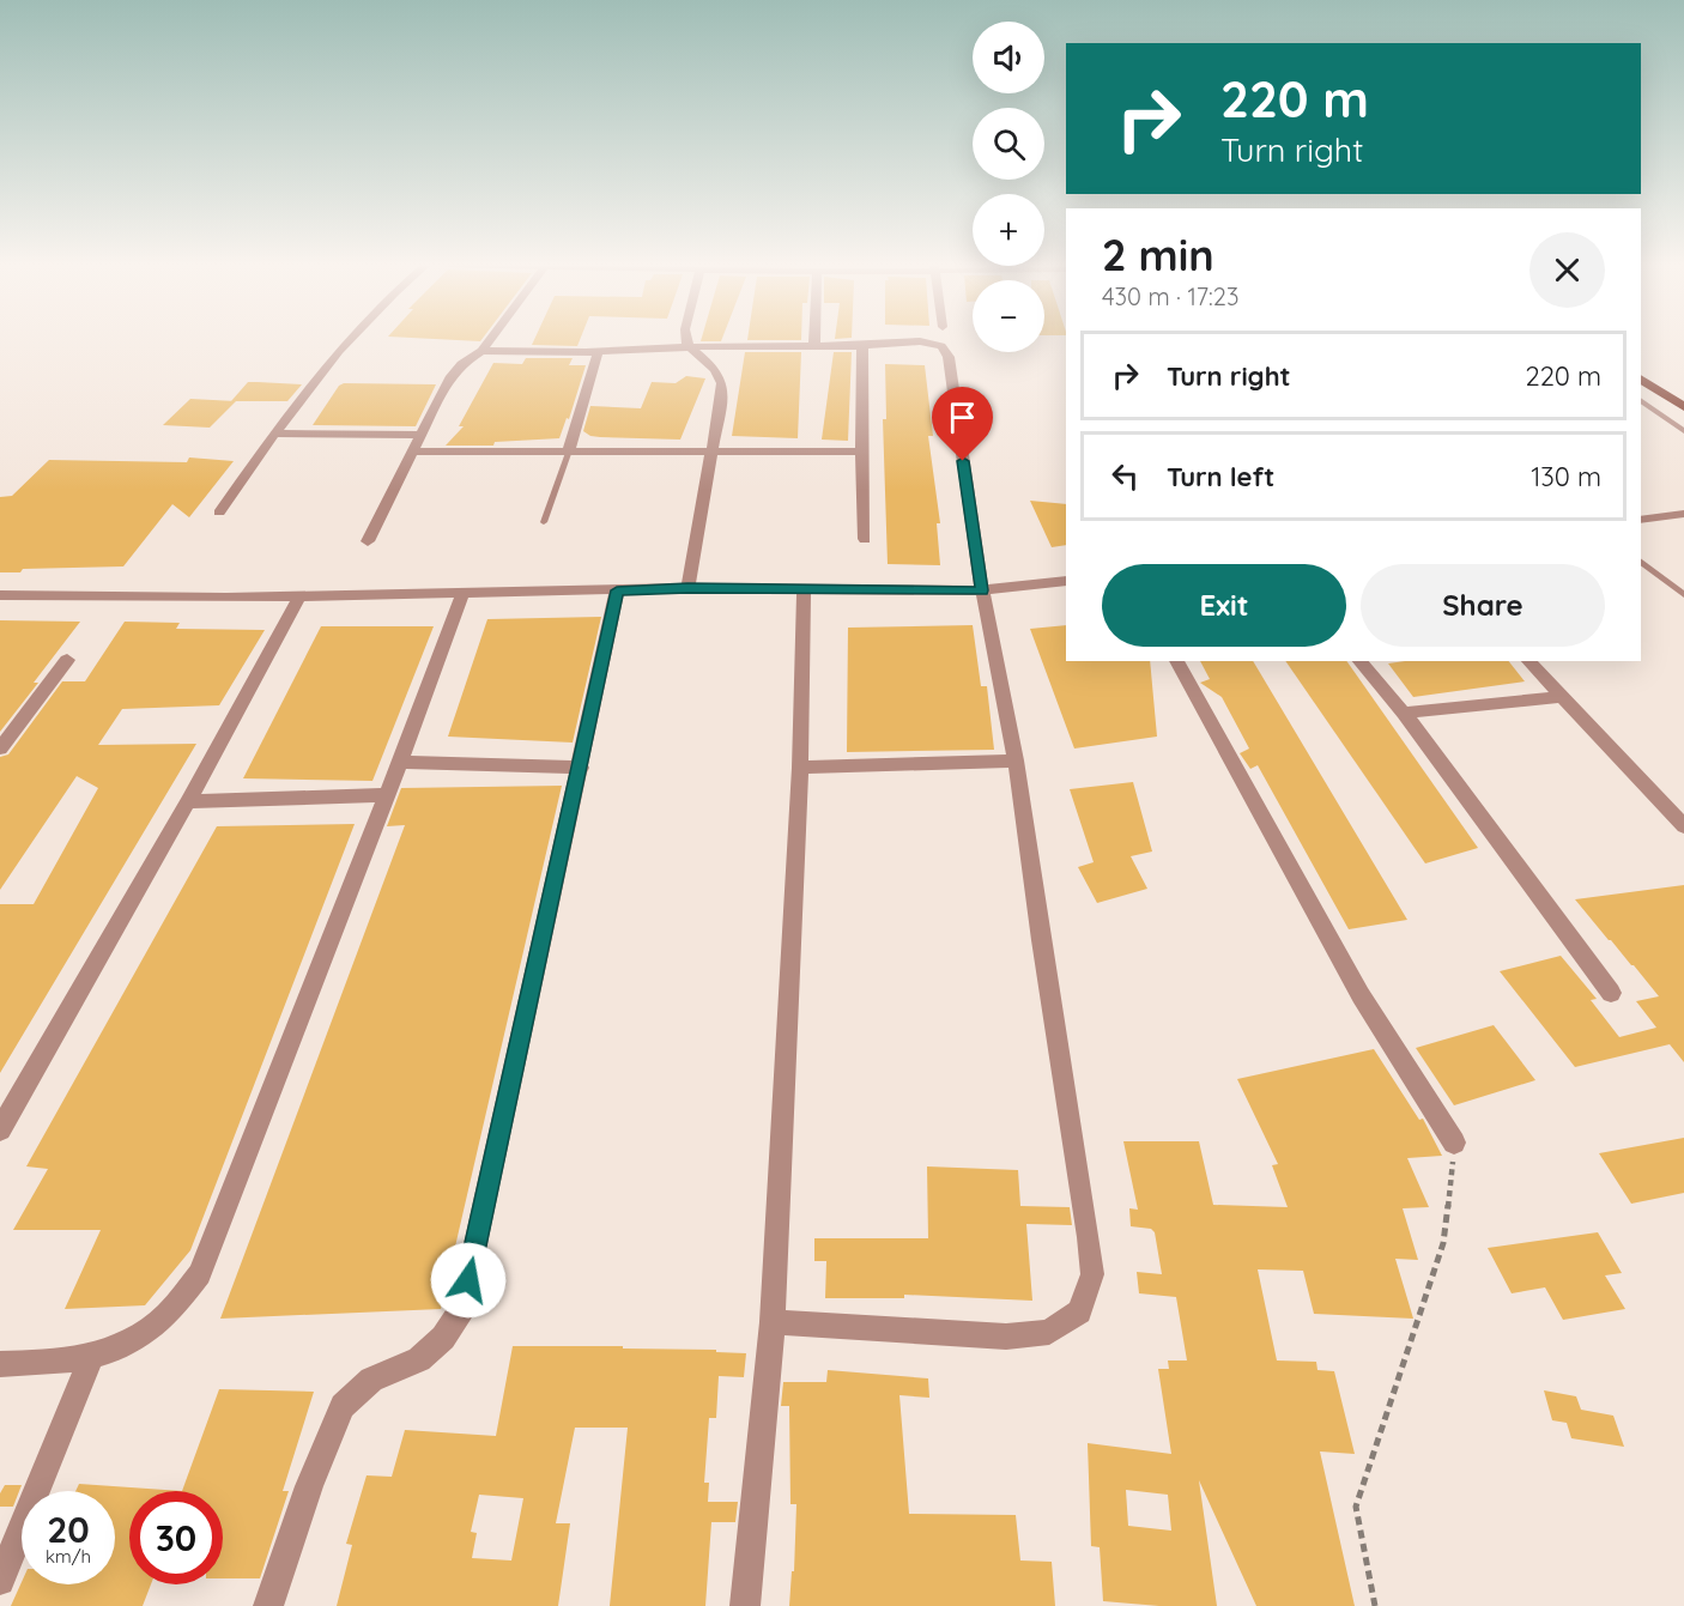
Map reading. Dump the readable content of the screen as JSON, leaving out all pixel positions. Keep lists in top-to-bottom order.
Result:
{
  "page": {
    "map_buttons": ["+", "−"],
    "turn": ["220 m", "Turn right"],
    "heading": ["2 min", "430 m · 17:23"],
    "list": [
      {
        "name": "Turn right",
        "value": "220 m"
      },
      {
        "name": "Turn left",
        "value": "130 m"
      }
    ],
    "buttons": ["Exit", "Share"],
    "speed": "20 km/h",
    "limit": "30"
  }
}
